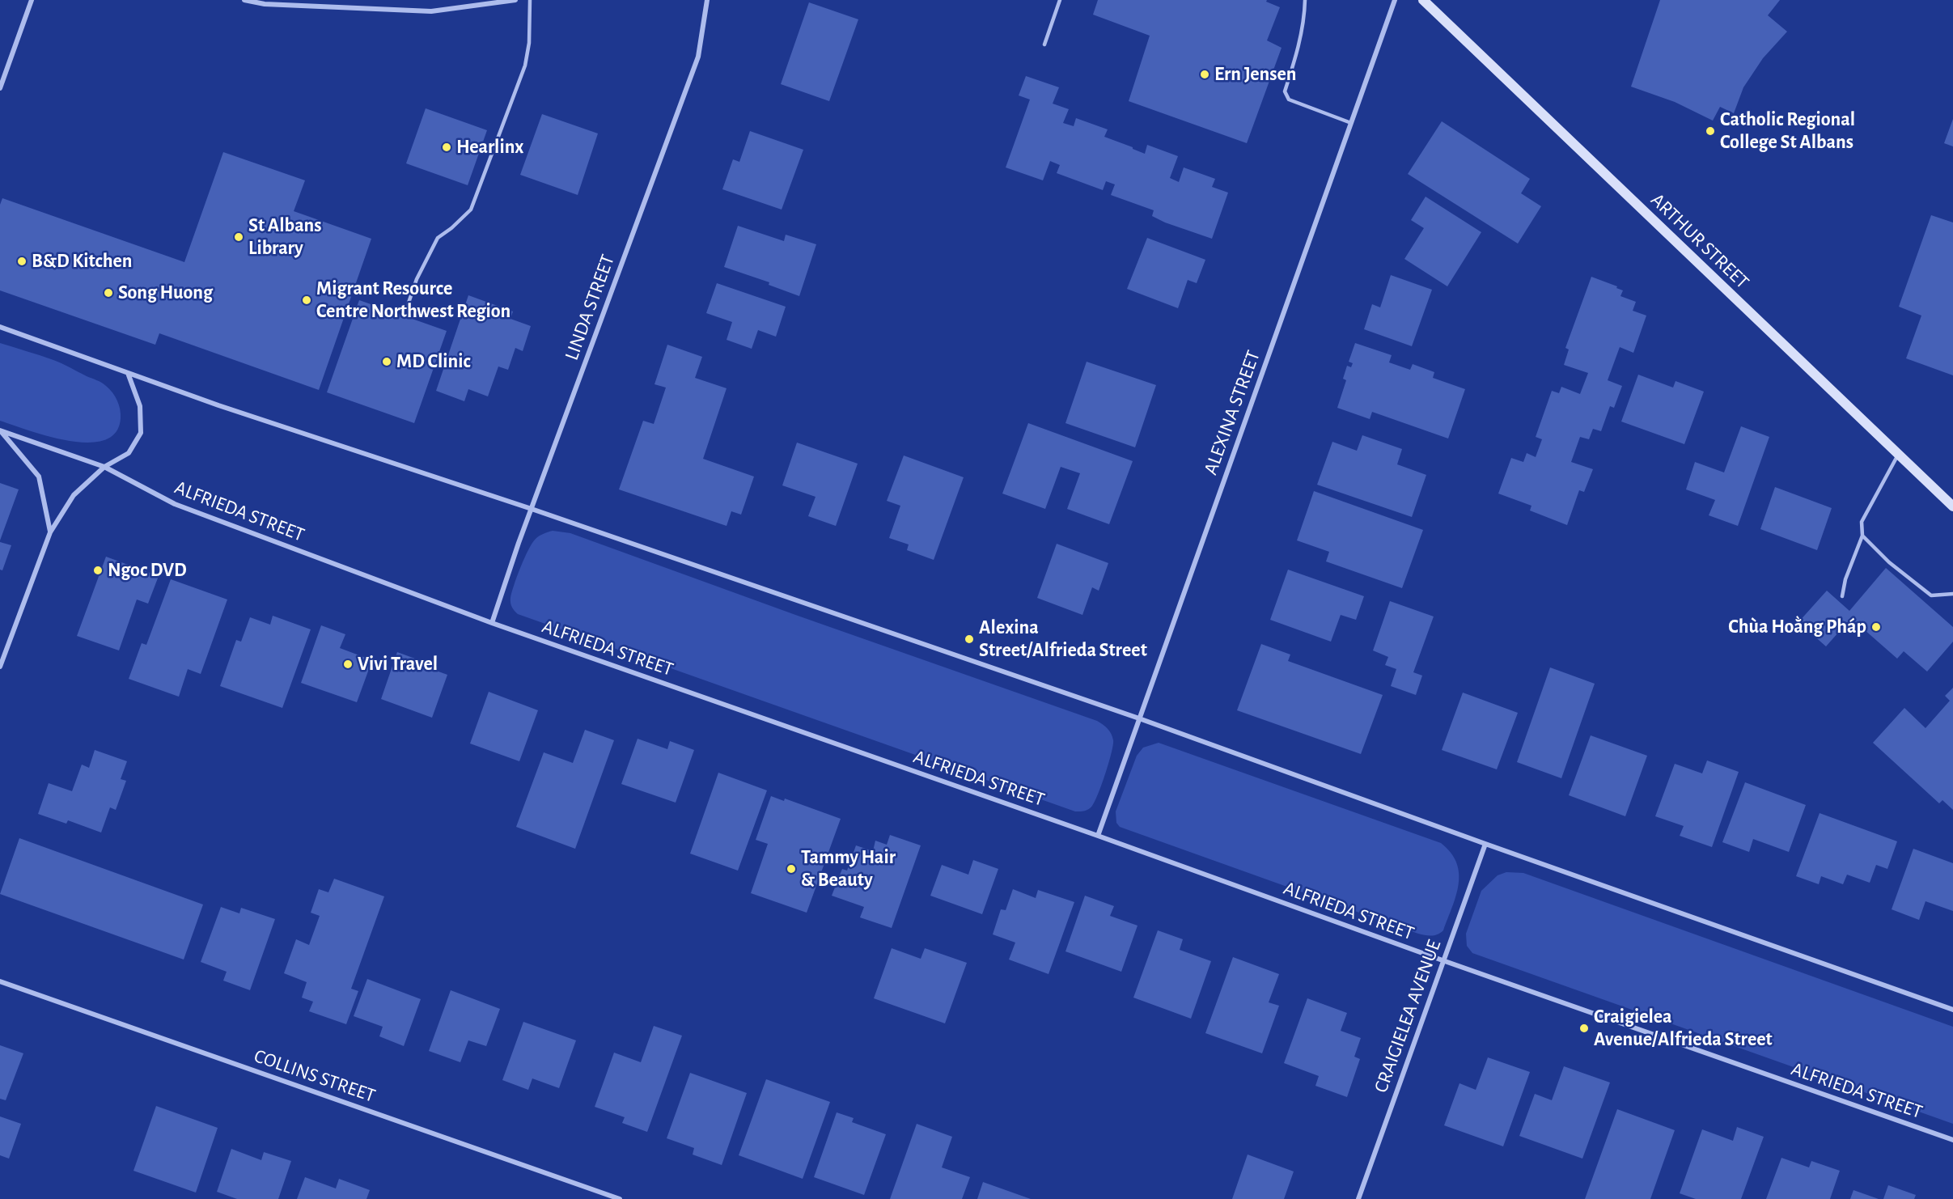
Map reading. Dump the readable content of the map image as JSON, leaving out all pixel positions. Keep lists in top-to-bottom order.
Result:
{
  "streets": {
    "street": [
      "ARTHUR STREET",
      "LINDA STREET",
      "ALEXINA STREET",
      "ALFRIEDA STREET",
      "CRAIGIELEA AVENUE",
      "COLLINS STREET"
    ]
  },
  "crossings": [
    ["LINDA STREET", "ALFRIEDA STREET"],
    ["ALEXINA STREET", "ALFRIEDA STREET"],
    ["ALFRIEDA STREET", "CRAIGIELEA AVENUE"]
  ],
  "places": [
    "Ern Jensen",
    "Catholic Regional College St Albans",
    "Hearlinx",
    "St Albans Library",
    "B&D Kitchen",
    "Song Huong",
    "Migrant Resource Centre Northwest Region",
    "MD Clinic",
    "Ngoc DVD",
    "Chùa Hoằng Pháp",
    "Alexina Street/Alfrieda Street",
    "Vivi Travel",
    "Tammy Hair & Beauty",
    "Craigielea Avenue/Alfrieda Street"
  ]
}
